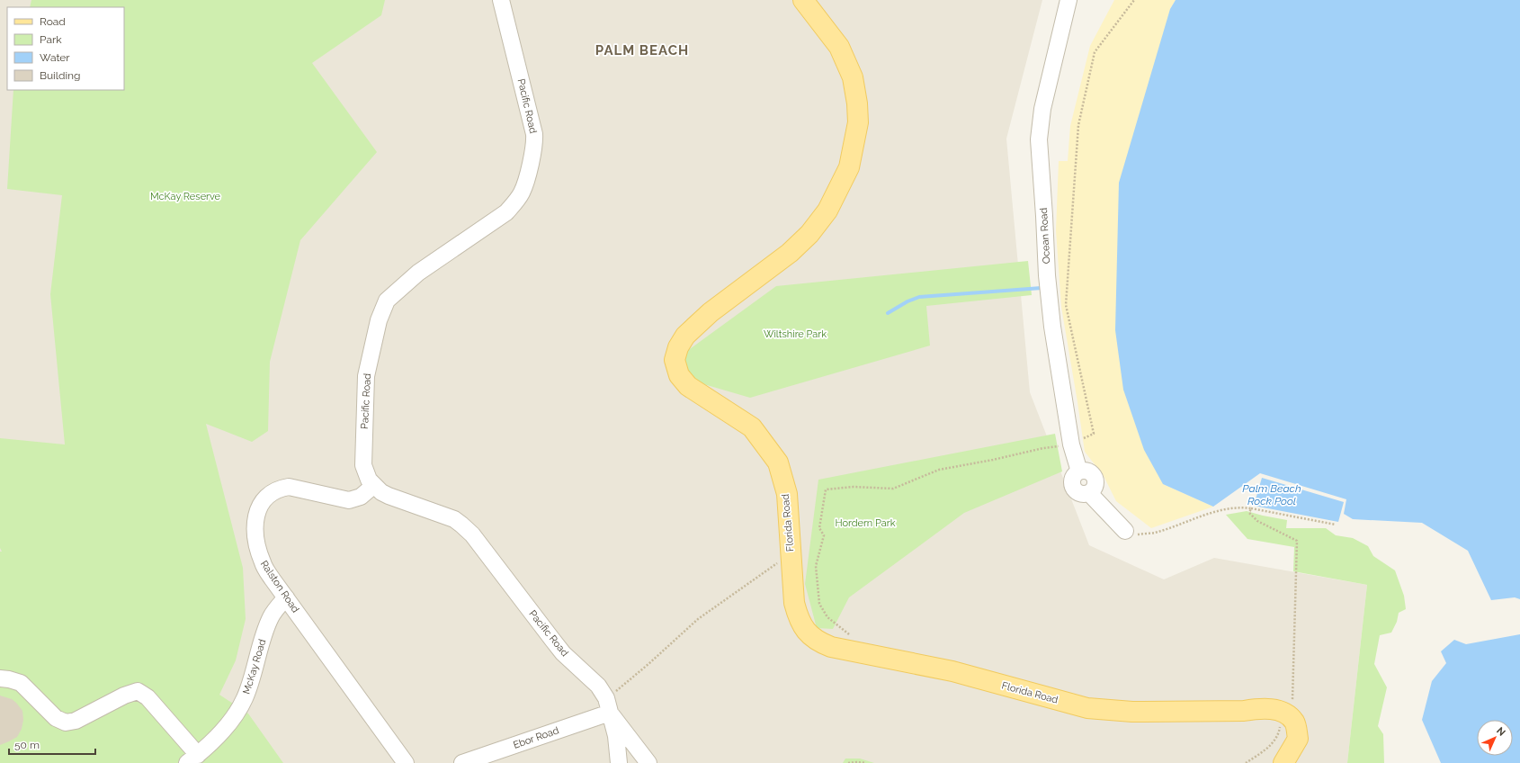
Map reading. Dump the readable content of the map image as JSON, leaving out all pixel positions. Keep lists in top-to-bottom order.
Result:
{
  "streets": {
    "main road": ["Florida Road"],
    "street": [
      "Pacific Road",
      "Ocean Road",
      "Ralston Road",
      "McKay Road",
      "Ebor Road"
    ]
  },
  "crossings": [
    ["Pacific Road", "Ralston Road"],
    ["Pacific Road", "Ebor Road"],
    ["Ralston Road", "McKay Road"]
  ],
  "districts": ["PALM BEACH"],
  "water": ["Palm Beach Rock Pool"],
  "parks": ["McKay Reserve", "Wiltshire Park", "Hordern Park"],
  "legend": [
    "Road",
    "Park",
    "Water",
    "Building"
  ],
  "scale_bar": "50 m",
  "north": "top right"
}
